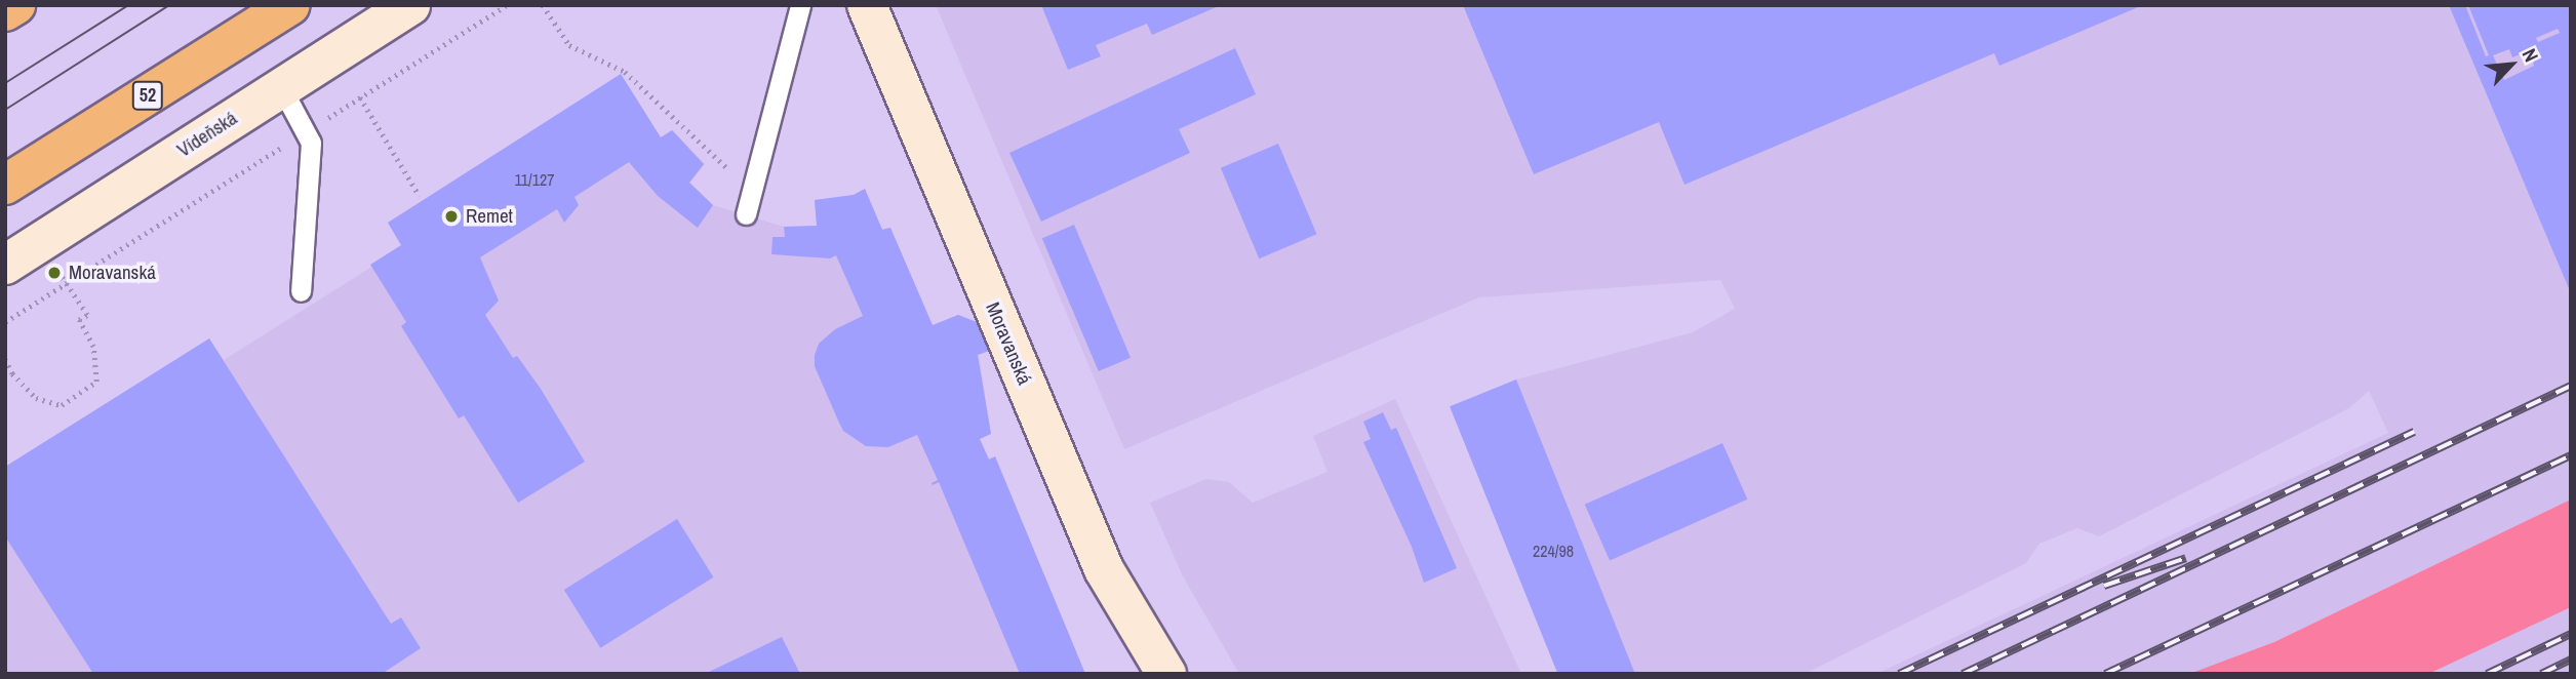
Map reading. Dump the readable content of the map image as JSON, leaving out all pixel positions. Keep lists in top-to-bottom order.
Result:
{
  "streets": {
    "highway": ["52"],
    "street": ["Vídeňská", "Moravanská"]
  },
  "places": ["Remet", "Moravanská"],
  "house_numbers": ["11/127", "224/98"],
  "north": "top right"
}
